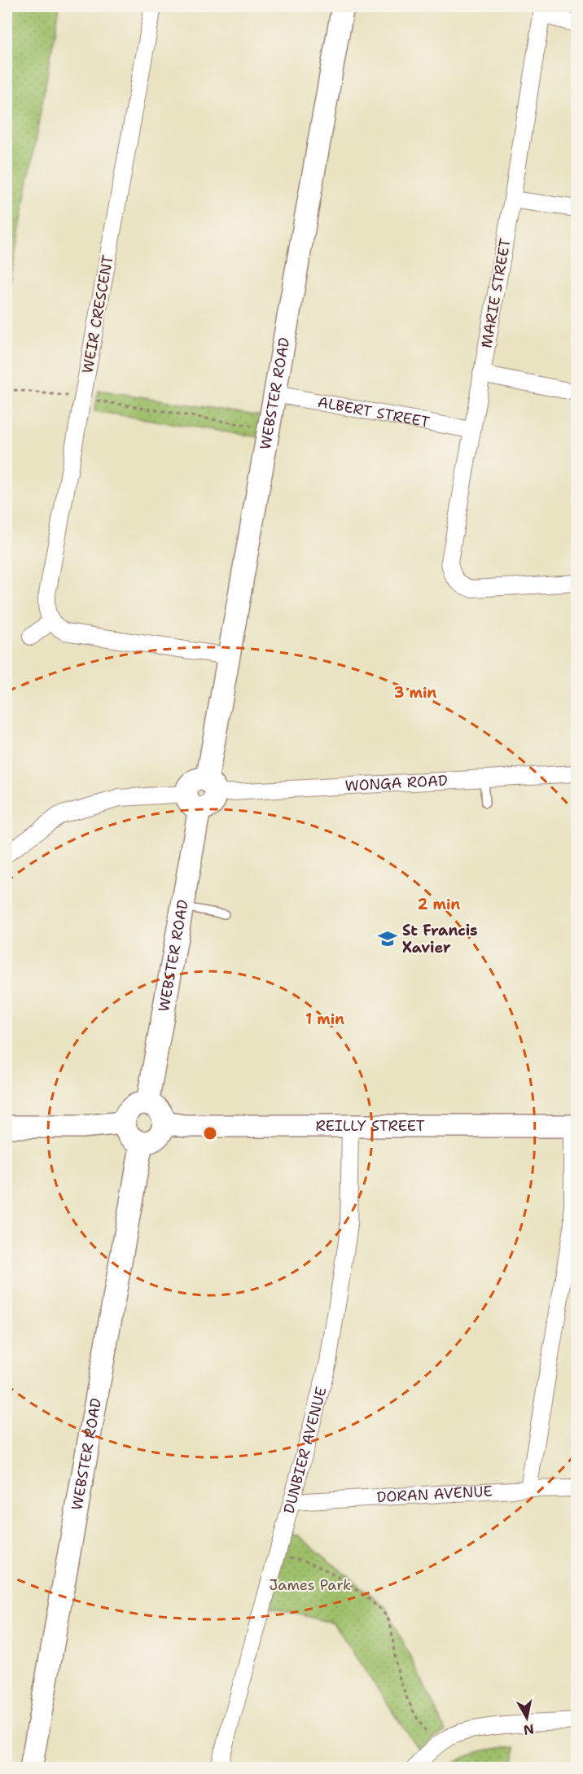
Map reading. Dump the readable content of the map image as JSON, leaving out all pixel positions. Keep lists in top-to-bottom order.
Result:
{
  "streets": {
    "street": [
      "MARIE STREET",
      "WEIR CRESCENT",
      "WEBSTER ROAD",
      "ALBERT STREET",
      "WONGA ROAD",
      "REILLY STREET",
      "DUNBIER AVENUE",
      "DORAN AVENUE"
    ]
  },
  "crossings": [
    ["MARIE STREET", "ALBERT STREET"],
    ["WEBSTER ROAD", "ALBERT STREET"],
    ["WEBSTER ROAD", "WONGA ROAD"],
    ["WEBSTER ROAD", "REILLY STREET"],
    ["REILLY STREET", "DUNBIER AVENUE"],
    ["DUNBIER AVENUE", "DORAN AVENUE"]
  ],
  "parks": ["James Park"],
  "places": {
    "school or university": ["St Francis Xavier"]
  },
  "north": "bottom",
  "rings": ["3 min", "2 min", "1 min"]
}
